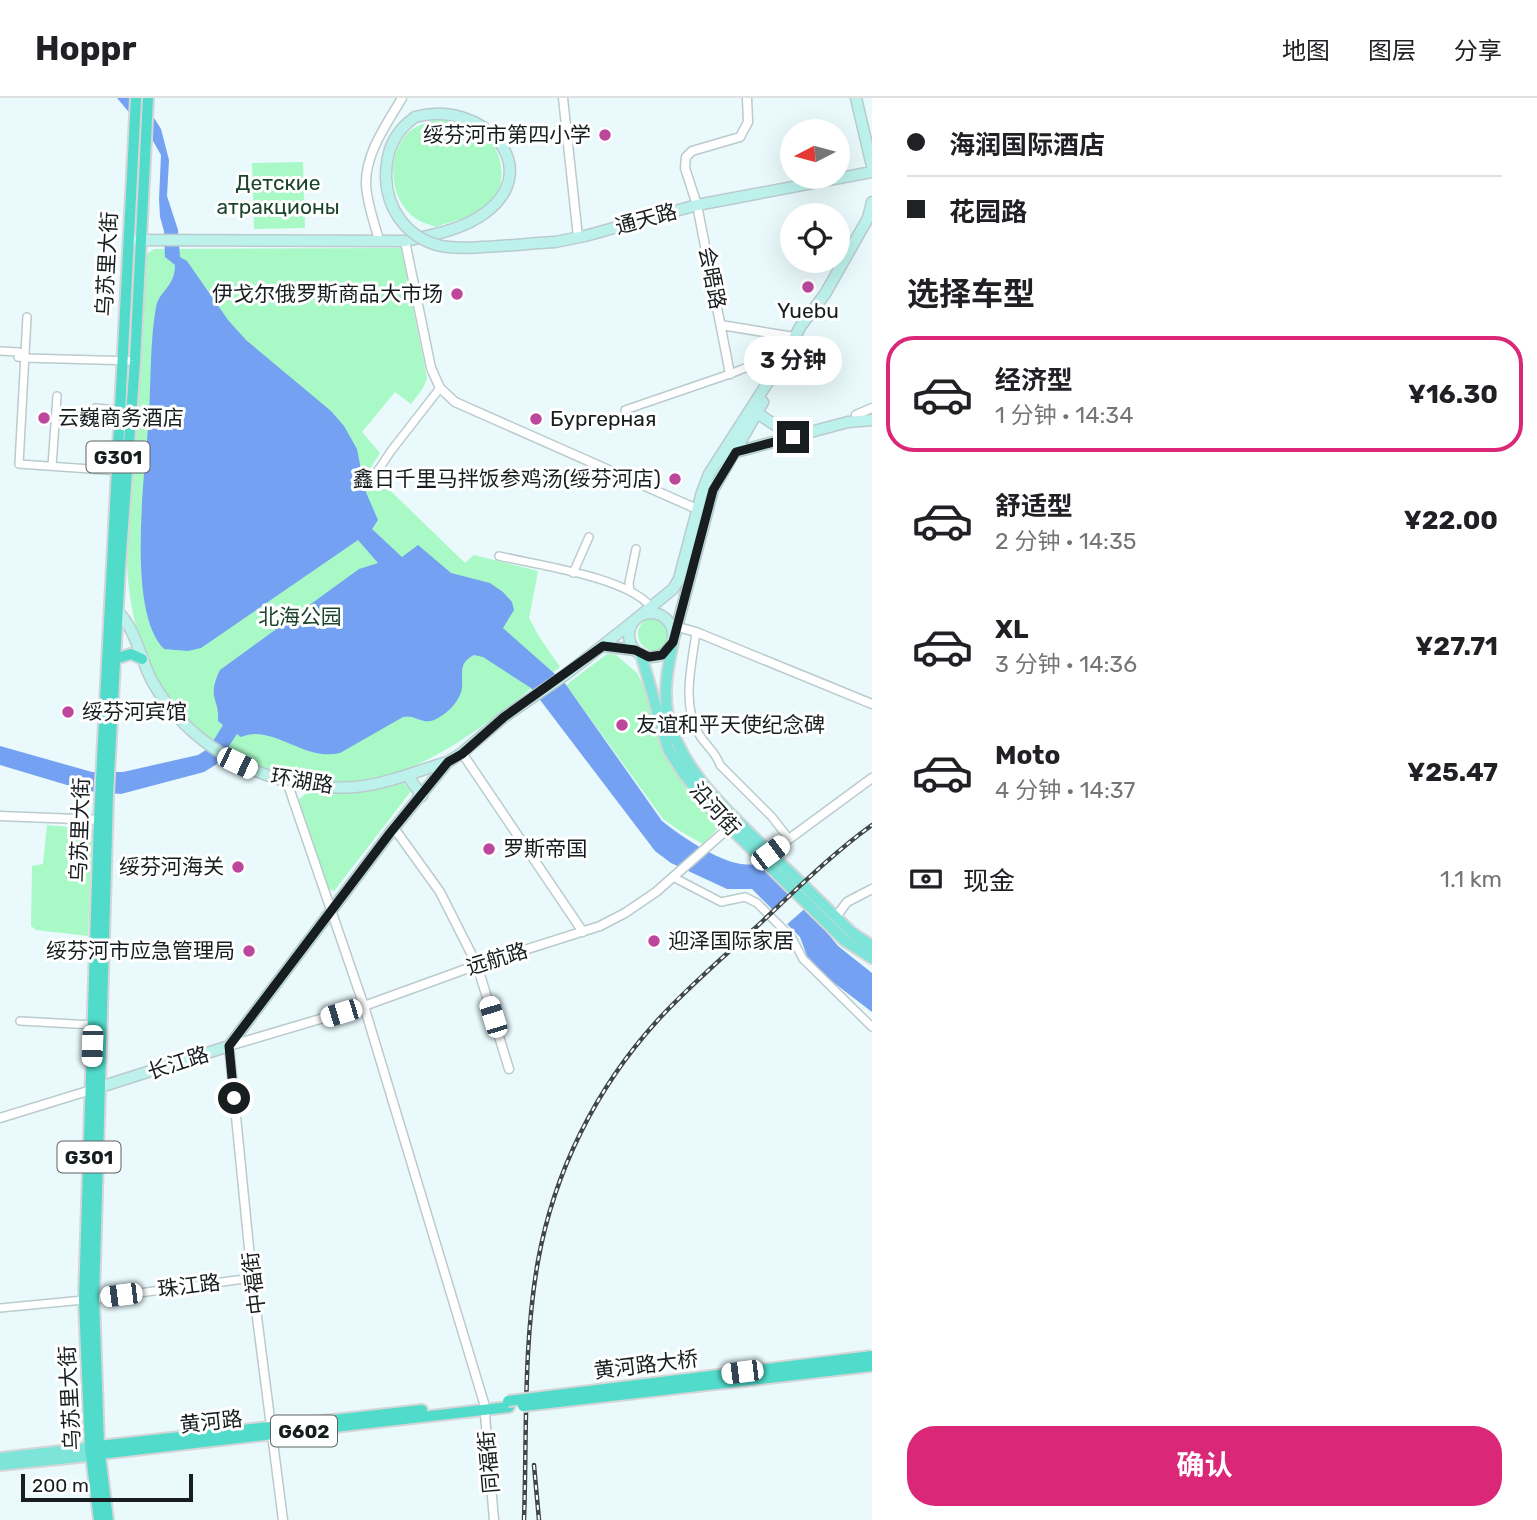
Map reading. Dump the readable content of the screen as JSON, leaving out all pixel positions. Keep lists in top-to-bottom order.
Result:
{
  "streets": {
    "highway": [
      "乌苏里大街",
      "G301",
      "黄河路大桥",
      "黄河路",
      "G602"
    ],
    "main road": [
      "通天路",
      "环湖路",
      "沿河街",
      "长江路"
    ],
    "street": [
      "会晤路",
      "远航路",
      "中福街",
      "珠江路",
      "同福街"
    ]
  },
  "crossings": [
    ["通天路", "会晤路"],
    ["乌苏里大街", "环湖路"],
    ["乌苏里大街", "长江路"],
    ["乌苏里大街", "珠江路"],
    ["乌苏里大街", "黄河路"],
    ["环湖路", "长江路"],
    ["环湖路", "同福街"],
    ["沿河街", "远航路"],
    ["沿河街", "长江路"],
    ["远航路", "长江路"],
    ["远航路", "中福街"],
    ["远航路", "同福街"],
    ["长江路", "中福街"],
    ["长江路", "同福街"],
    ["中福街", "珠江路"],
    ["中福街", "黄河路"],
    ["黄河路大桥", "黄河路"],
    ["黄河路", "同福街"]
  ],
  "parks": ["Детские атракционы", "北海公园"],
  "places": [
    "绥芬河市第四小学",
    "Yuebu",
    "伊戈尔俄罗斯商品大市场",
    "云巍商务酒店",
    "Бургерная",
    "鑫日千里马拌饭参鸡汤(绥芬河店)",
    "绥芬河宾馆",
    "友谊和平天使纪念碑",
    "罗斯帝国",
    "绥芬河海关",
    "迎泽国际家居",
    "绥芬河市应急管理局"
  ],
  "scale_bar": "200 m",
  "north": "left",
  "page": {
    "header": "Hoppr",
    "nav": ["地图", "图层", "分享"],
    "banner": ["海润国际酒店", "花园路"],
    "heading": "选择车型",
    "bubble": "3 分钟",
    "list": [
      {
        "name": "经济型",
        "note": "1 分钟 · 14:34",
        "value": "¥16.30"
      },
      {
        "name": "舒适型",
        "note": "2 分钟 · 14:35",
        "value": "¥22.00"
      },
      {
        "name": "XL",
        "note": "3 分钟 · 14:36",
        "value": "¥27.71"
      },
      {
        "name": "Moto",
        "note": "4 分钟 · 14:37",
        "value": "¥25.47"
      }
    ],
    "pay": ["现金", "1.1 km"],
    "buttons": "确认",
    "scale": "200 m"
  }
}
